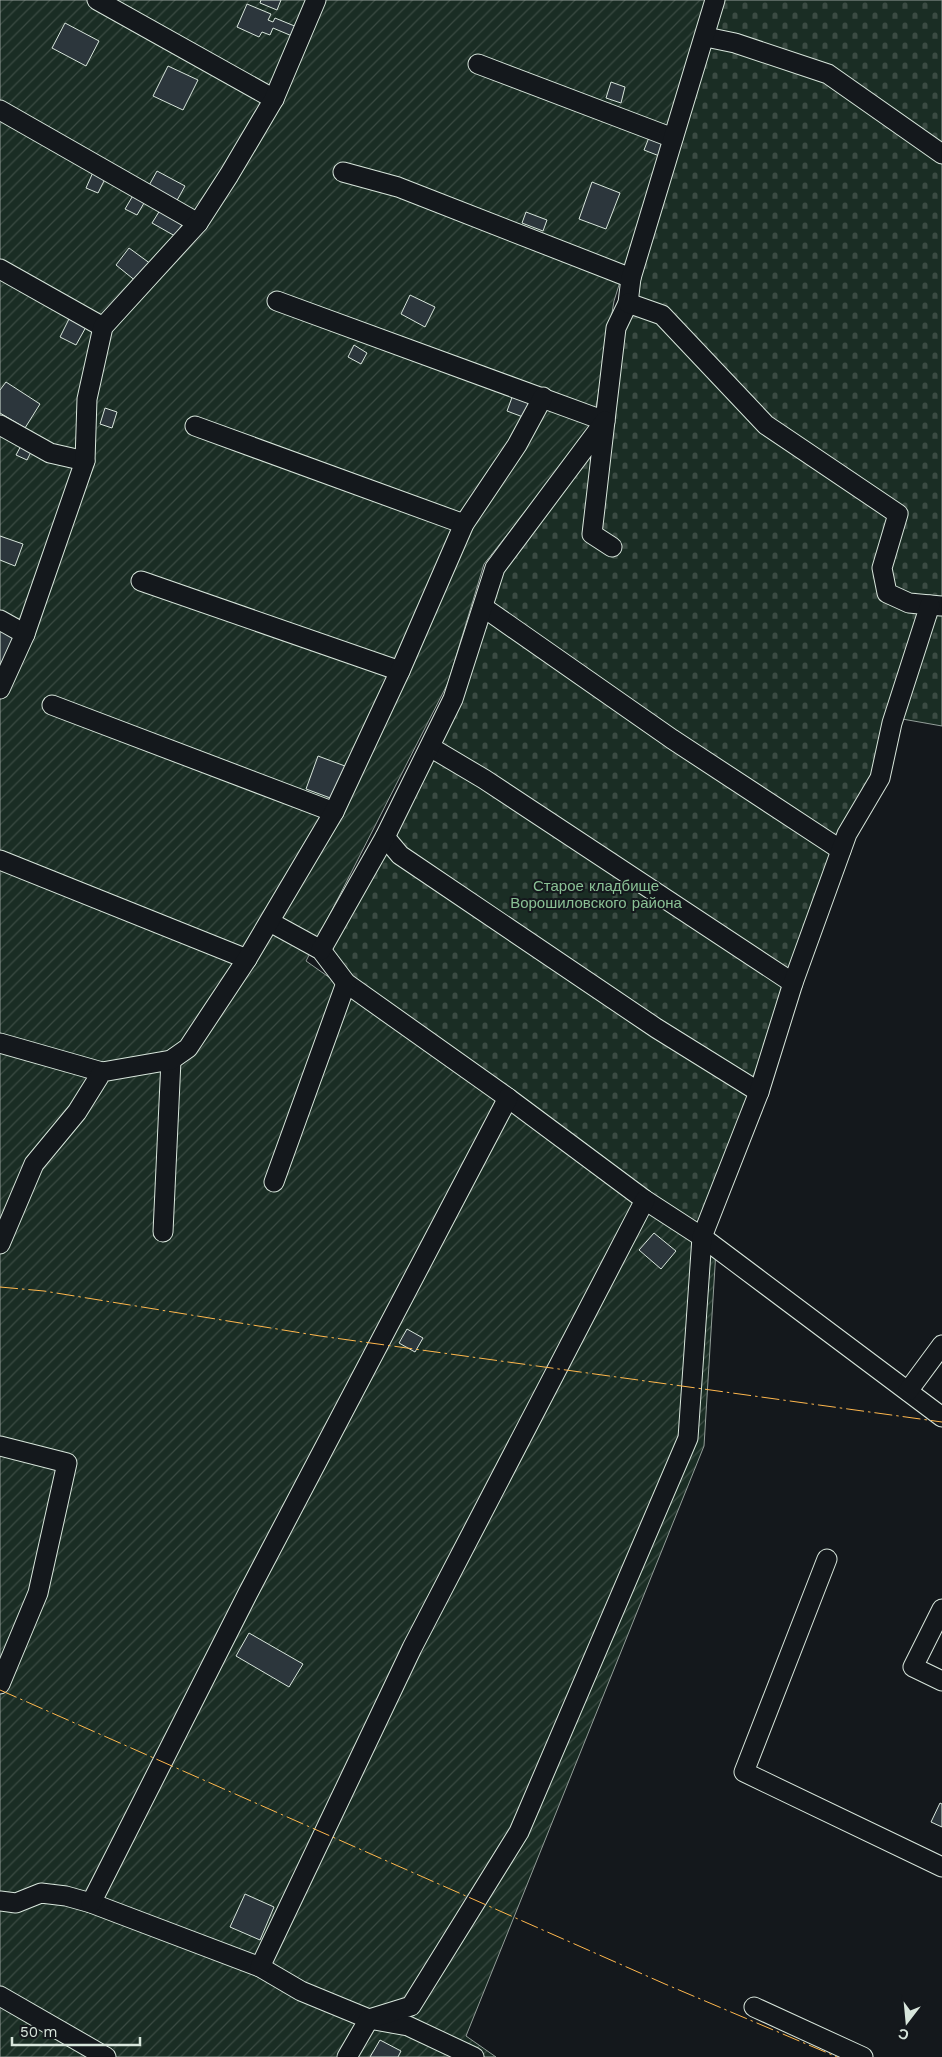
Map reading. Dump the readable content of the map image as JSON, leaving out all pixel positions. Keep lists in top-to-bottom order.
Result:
{
  "parks": ["Старое кладбище Ворошиловского района"],
  "scale_bar": "50 m",
  "north": "bottom"
}
